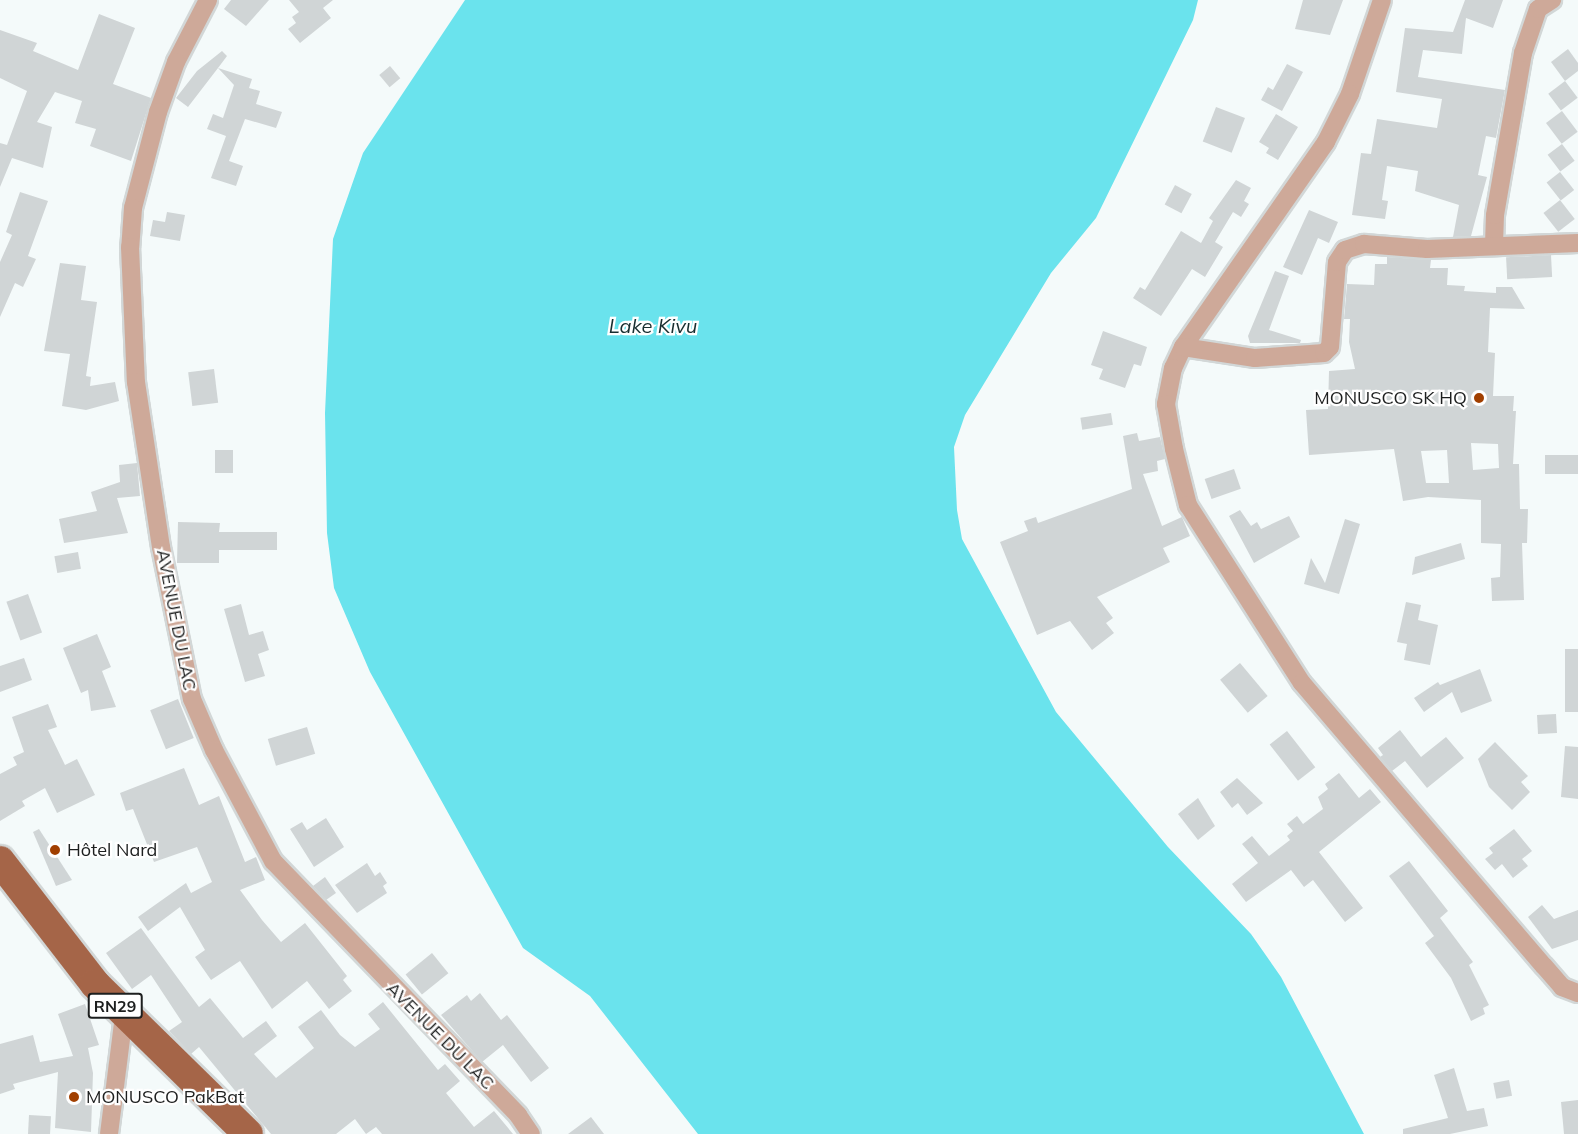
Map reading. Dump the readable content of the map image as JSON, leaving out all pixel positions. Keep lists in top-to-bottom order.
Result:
{
  "streets": {
    "main road": ["RN29"],
    "street": ["AVENUE DU LAC"]
  },
  "water": ["Lake Kivu"],
  "places": ["MONUSCO SK HQ", "Hôtel Nard", "MONUSCO PakBat"]
}
